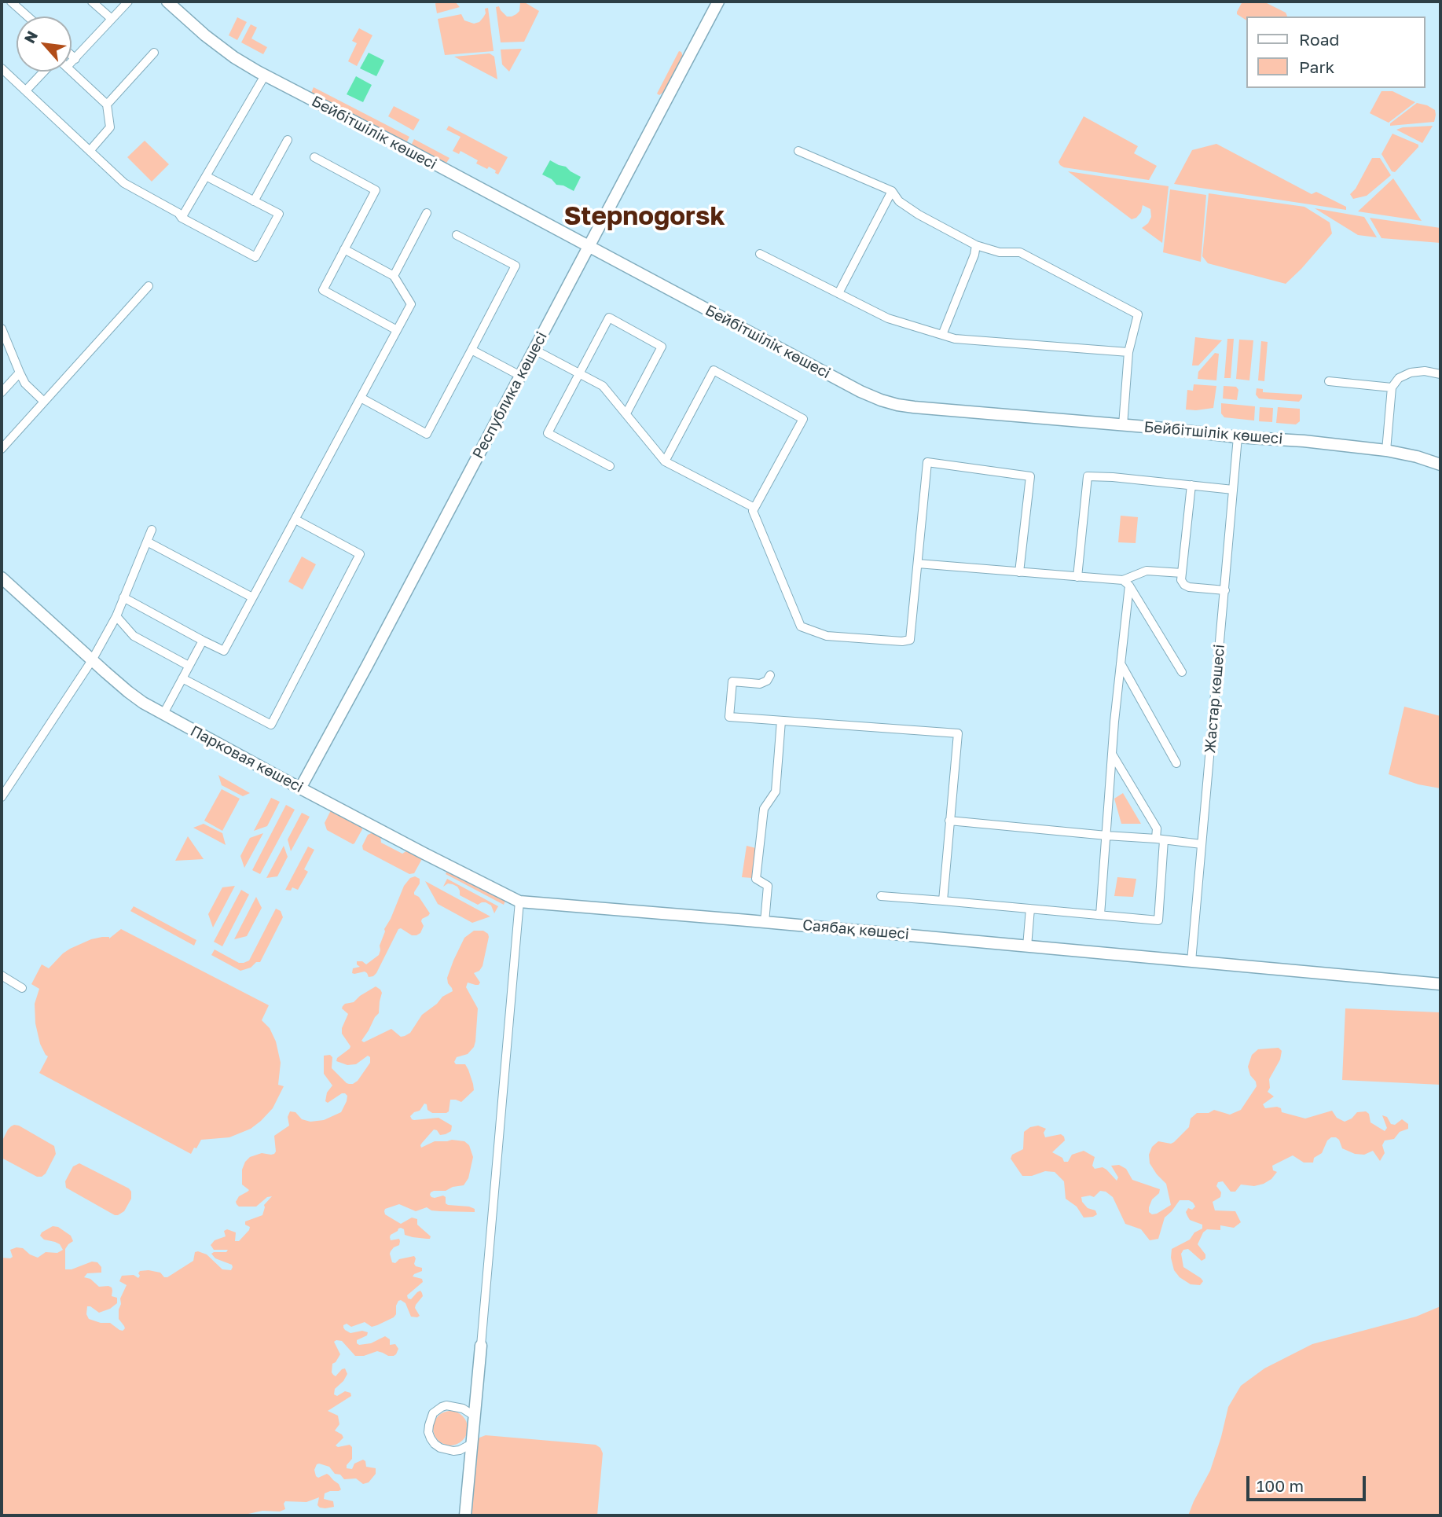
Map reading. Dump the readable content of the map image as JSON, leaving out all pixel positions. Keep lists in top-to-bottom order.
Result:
{
  "streets": {
    "street": [
      "Бейбітшілік көшесі",
      "Республика көшесі",
      "Жастар көшесі",
      "Парковая көшесі",
      "Саябақ көшесі"
    ]
  },
  "crossings": [
    ["Бейбітшілік көшесі", "Республика көшесі"],
    ["Бейбітшілік көшесі", "Жастар көшесі"],
    ["Республика көшесі", "Парковая көшесі"],
    ["Жастар көшесі", "Саябақ көшесі"],
    ["Парковая көшесі", "Саябақ көшесі"]
  ],
  "districts": ["Stepnogorsk"],
  "legend": ["Road", "Park"],
  "scale_bar": "100 m",
  "north": "top left"
}
